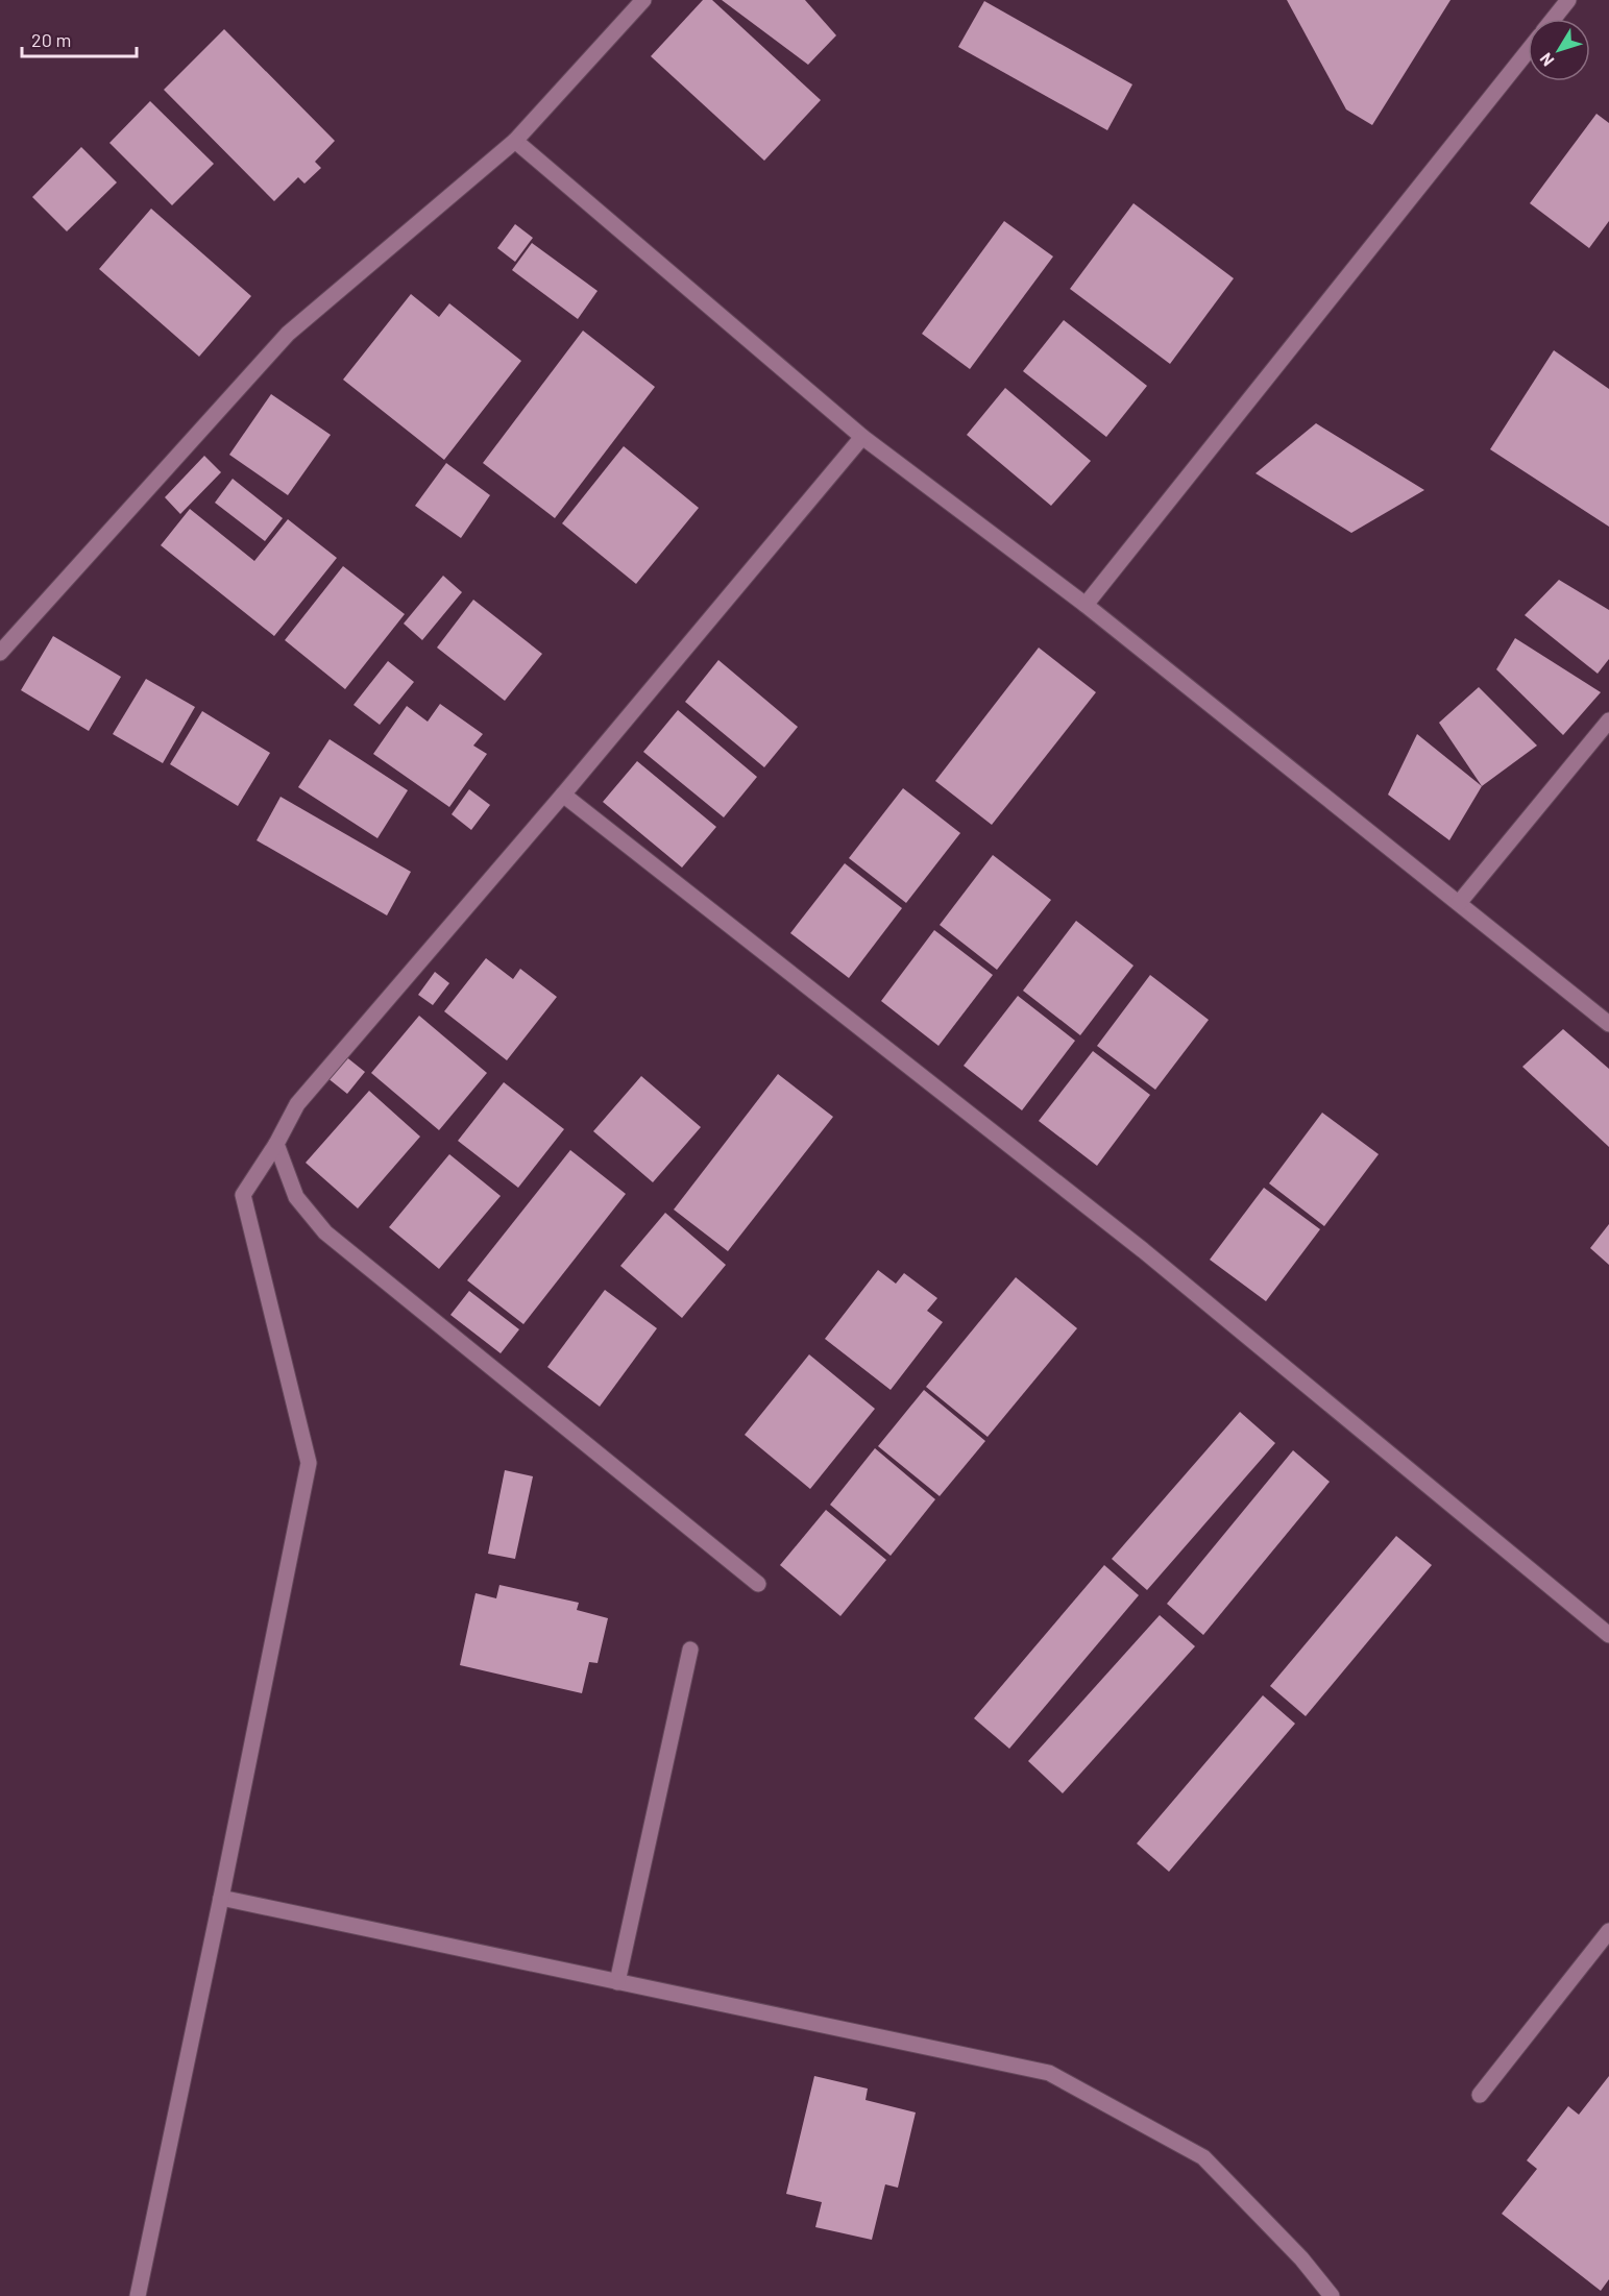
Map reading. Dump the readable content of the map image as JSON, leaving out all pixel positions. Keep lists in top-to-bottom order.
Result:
{
  "scale_bar": "20 m",
  "north": "bottom left"
}
